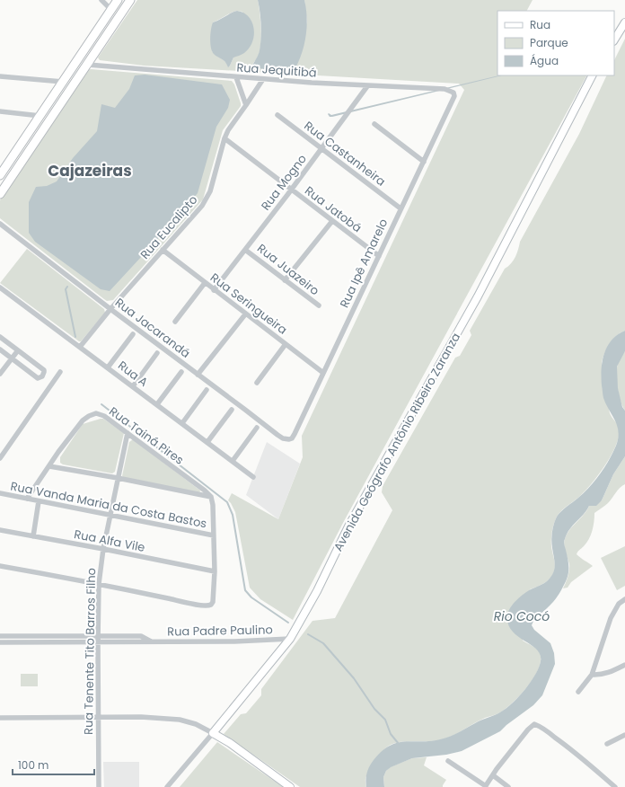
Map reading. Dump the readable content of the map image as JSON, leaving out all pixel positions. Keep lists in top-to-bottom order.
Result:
{
  "streets": {
    "street": [
      "Rua Jequitibá",
      "Rua Castanheira",
      "Rua Mogno",
      "Rua Jatobá",
      "Rua Eucalipto",
      "Rua Ipê Amarelo",
      "Rua Juazeiro",
      "Rua Seringueira",
      "Rua Jacarandá",
      "Rua A",
      "Rua Tainá Pires",
      "Avenida Geógrafo Antônio Ribeiro Zaranza",
      "Rua Vanda Maria da Costa Bastos",
      "Rua Alfa Vile",
      "Rua Padre Paulino",
      "Rua Tenente Tito Barros Filho"
    ]
  },
  "crossings": [
    ["Rua Jequitibá", "Rua Mogno"],
    ["Rua Jequitibá", "Rua Eucalipto"],
    ["Rua Jequitibá", "Rua Ipê Amarelo"],
    ["Rua Castanheira", "Rua Mogno"],
    ["Rua Castanheira", "Rua Ipê Amarelo"],
    ["Rua Mogno", "Rua Jatobá"],
    ["Rua Mogno", "Rua Juazeiro"],
    ["Rua Mogno", "Rua Seringueira"],
    ["Rua Jatobá", "Rua Eucalipto"],
    ["Rua Jatobá", "Rua Ipê Amarelo"],
    ["Rua Eucalipto", "Rua Seringueira"],
    ["Rua Eucalipto", "Rua Jacarandá"],
    ["Rua Eucalipto", "Rua A"],
    ["Rua Ipê Amarelo", "Rua Seringueira"],
    ["Rua Ipê Amarelo", "Rua Jacarandá"],
    ["Rua Tainá Pires", "Rua Vanda Maria da Costa Bastos"],
    ["Rua Tainá Pires", "Rua Tenente Tito Barros Filho"],
    ["Avenida Geógrafo Antônio Ribeiro Zaranza", "Rua Padre Paulino"],
    ["Rua Vanda Maria da Costa Bastos", "Rua Tenente Tito Barros Filho"],
    ["Rua Alfa Vile", "Rua Tenente Tito Barros Filho"],
    ["Rua Padre Paulino", "Rua Tenente Tito Barros Filho"]
  ],
  "districts": ["Cajazeiras"],
  "water": ["Rio Cocó"],
  "legend": ["Rua", "Parque", "Água"],
  "scale_bar": "100 m"
}
